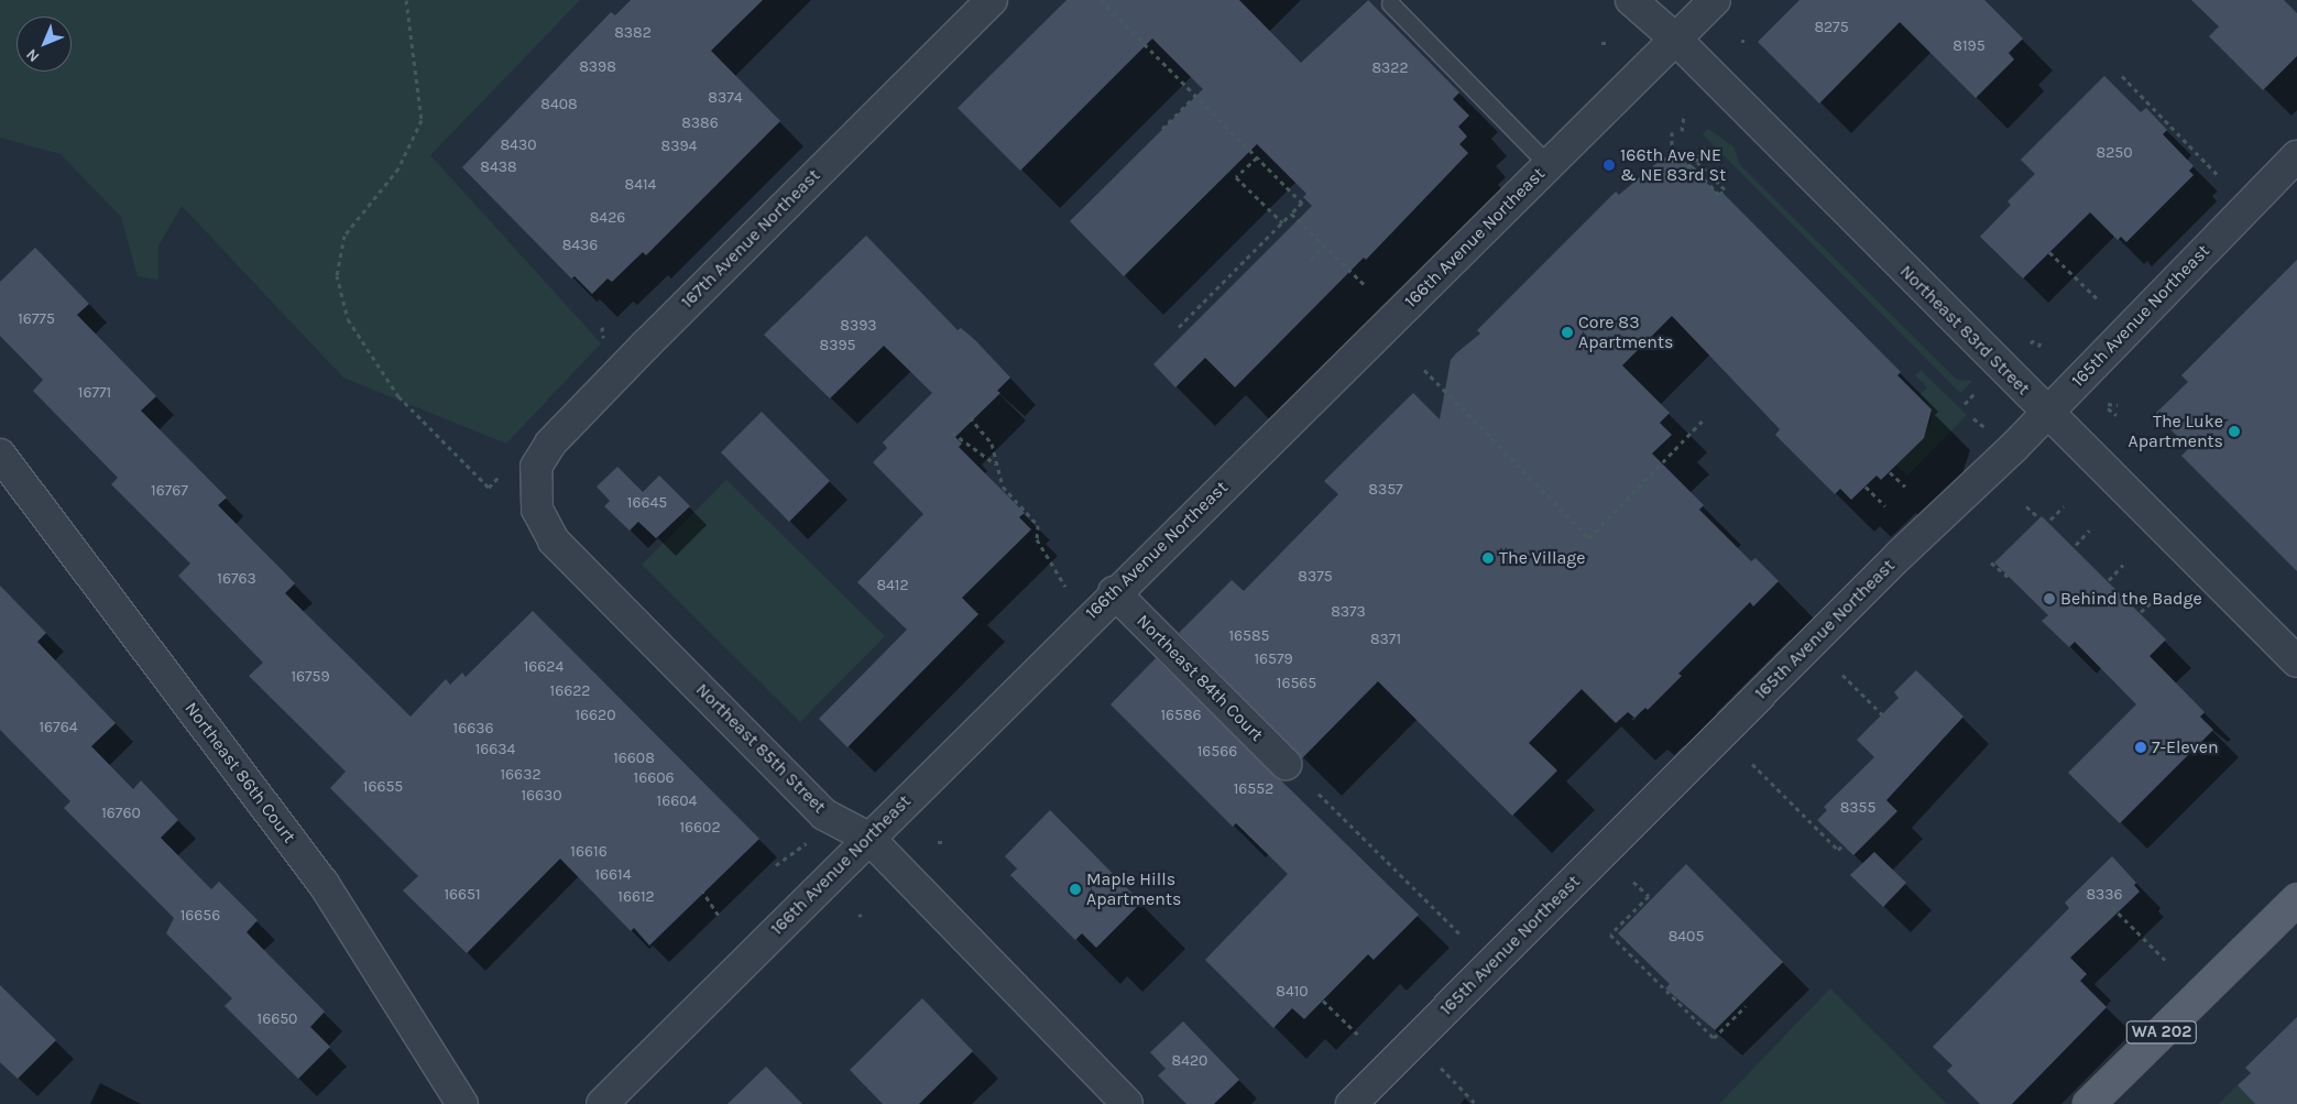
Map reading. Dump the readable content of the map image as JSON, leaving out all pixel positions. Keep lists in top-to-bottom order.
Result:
{
  "streets": {
    "main road": ["WA 202"],
    "street": [
      "166th Avenue Northeast",
      "167th Avenue Northeast",
      "165th Avenue Northeast",
      "Northeast 83rd Street",
      "Northeast 84th Court",
      "Northeast 85th Street",
      "Northeast 86th Court"
    ]
  },
  "crossings": [
    ["166th Avenue Northeast", "Northeast 83rd Street"],
    ["166th Avenue Northeast", "Northeast 84th Court"],
    ["166th Avenue Northeast", "Northeast 85th Street"],
    ["167th Avenue Northeast", "Northeast 85th Street"],
    ["165th Avenue Northeast", "Northeast 83rd Street"]
  ],
  "places": [
    "166th Ave NE & NE 83rd St",
    "Core 83 Apartments",
    "The Luke Apartments",
    "The Village",
    "Behind the Badge",
    "7-Eleven",
    "Maple Hills Apartments"
  ],
  "house_numbers": [
    "8275",
    "8382",
    "8195",
    "8398",
    "8322",
    "8374",
    "8408",
    "8386",
    "8430",
    "8394",
    "8250",
    "8438",
    "8414",
    "8426",
    "8436",
    "16775",
    "8393",
    "8395",
    "16771",
    "8357",
    "16767",
    "16645",
    "8375",
    "16763",
    "8412",
    "8373",
    "16585",
    "8371",
    "16579",
    "16624",
    "16759",
    "16565",
    "16622",
    "16620",
    "16586",
    "16764",
    "16636",
    "16634",
    "16566",
    "16608",
    "16632",
    "16606",
    "16655",
    "16552",
    "16630",
    "16604",
    "8355",
    "16760",
    "16602",
    "16616",
    "16614",
    "16651",
    "8336",
    "16612",
    "16656",
    "8405",
    "8410",
    "16650",
    "8420"
  ],
  "north": "bottom left"
}
